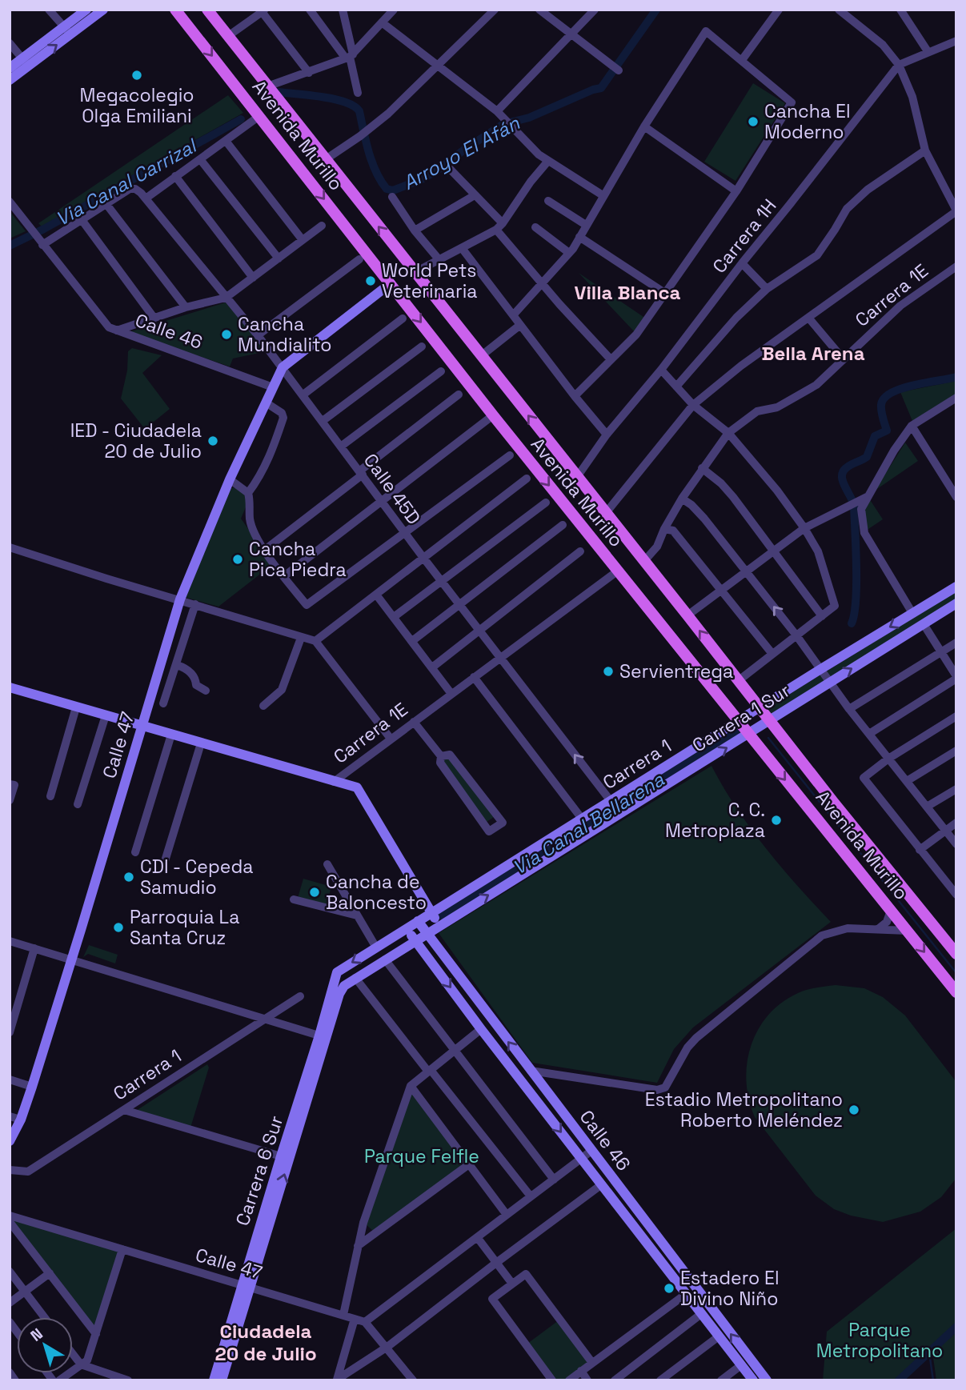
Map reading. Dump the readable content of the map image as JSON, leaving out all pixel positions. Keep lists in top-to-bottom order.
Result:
{
  "streets": {
    "main road": ["Avenida Murillo"],
    "street": [
      "Carrera 1H",
      "Carrera 1E",
      "Calle 46",
      "Calle 45D",
      "Carrera 1 Sur",
      "Calle 47",
      "Carrera 1",
      "Carrera 6 Sur"
    ]
  },
  "crossings": [
    ["Avenida Murillo", "Carrera 1H"],
    ["Avenida Murillo", "Carrera 1E"],
    ["Avenida Murillo", "Carrera 1 Sur"],
    ["Avenida Murillo", "Carrera 1"],
    ["Carrera 1E", "Calle 45D"],
    ["Carrera 1E", "Calle 47"],
    ["Calle 46", "Carrera 1 Sur"],
    ["Calle 46", "Calle 47"],
    ["Calle 46", "Carrera 1"],
    ["Calle 45D", "Calle 47"],
    ["Calle 45D", "Carrera 1"],
    ["Carrera 1 Sur", "Carrera 6 Sur"],
    ["Calle 47", "Carrera 6 Sur"],
    ["Carrera 1", "Carrera 6 Sur"]
  ],
  "districts": ["Villa Blanca", "Bella Arena", "Ciudadela 20 de Julio"],
  "water": ["Arroyo El Afán", "Via Canal Carrizal", "Via Canal Bellarena"],
  "parks": ["Parque Felfle", "Parque Metropolitano"],
  "places": [
    "Megacolegio Olga Emiliani",
    "Cancha El Moderno",
    "World Pets Veterinaria",
    "Cancha Mundialito",
    "IED - Ciudadela 20 de Julio",
    "Cancha Pica Piedra",
    "Servientrega",
    "C. C. Metroplaza",
    "CDI - Cepeda Samudio",
    "Cancha de Baloncesto",
    "Parroquia La Santa Cruz",
    "Estadio Metropolitano Roberto Meléndez",
    "Estadero El Divino Niño"
  ],
  "north": "top left"
}
